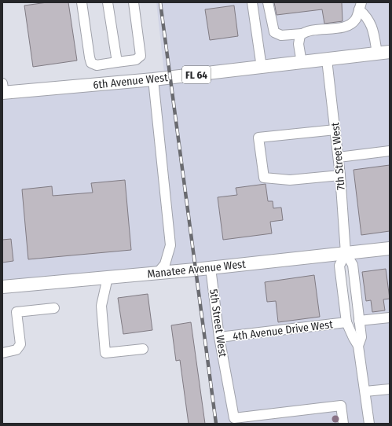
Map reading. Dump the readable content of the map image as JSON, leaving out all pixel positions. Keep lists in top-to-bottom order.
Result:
{
  "streets": {
    "main road": ["FL 64", "6th Avenue West", "Manatee Avenue West"],
    "street": ["7th Street West", "5th Street West", "4th Avenue Drive West"]
  },
  "crossings": [
    ["6th Avenue West", "7th Street West"],
    ["7th Street West", "Manatee Avenue West"],
    ["7th Street West", "4th Avenue Drive West"],
    ["Manatee Avenue West", "5th Street West"],
    ["5th Street West", "4th Avenue Drive West"]
  ]
}
